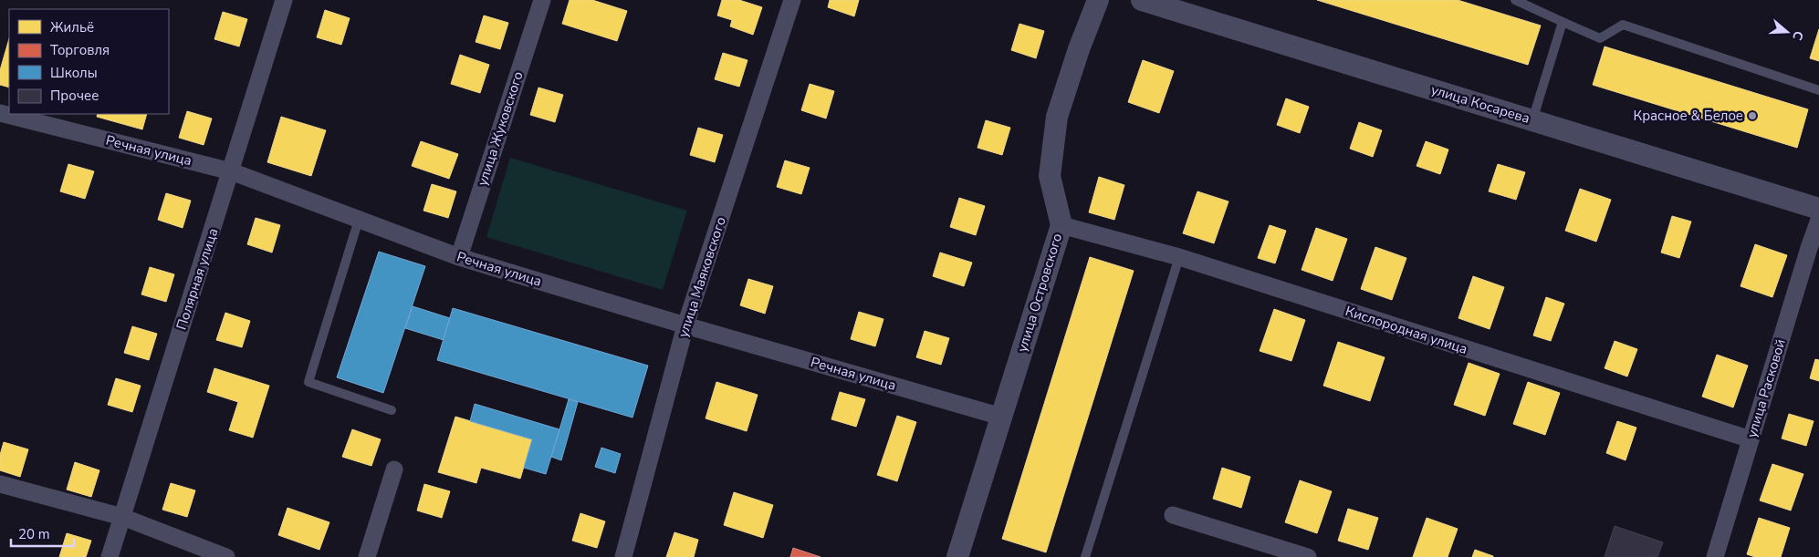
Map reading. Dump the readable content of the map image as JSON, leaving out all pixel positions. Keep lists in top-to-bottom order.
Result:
{
  "streets": {
    "street": [
      "улица Косарева",
      "улица Жуковского",
      "Речная улица",
      "улица Маяковского",
      "Полярная улица",
      "улица Островского",
      "Кислородная улица",
      "улица Расковой"
    ]
  },
  "crossings": [
    ["улица Жуковского", "Речная улица"],
    ["Речная улица", "улица Маяковского"],
    ["Речная улица", "Полярная улица"],
    ["Речная улица", "улица Островского"],
    ["улица Островского", "Кислородная улица"],
    ["Кислородная улица", "улица Расковой"]
  ],
  "places": ["Красное & Белое"],
  "legend": [
    "Жильё",
    "Торговля",
    "Школы",
    "Прочее"
  ],
  "scale_bar": "20 m",
  "north": "right"
}
